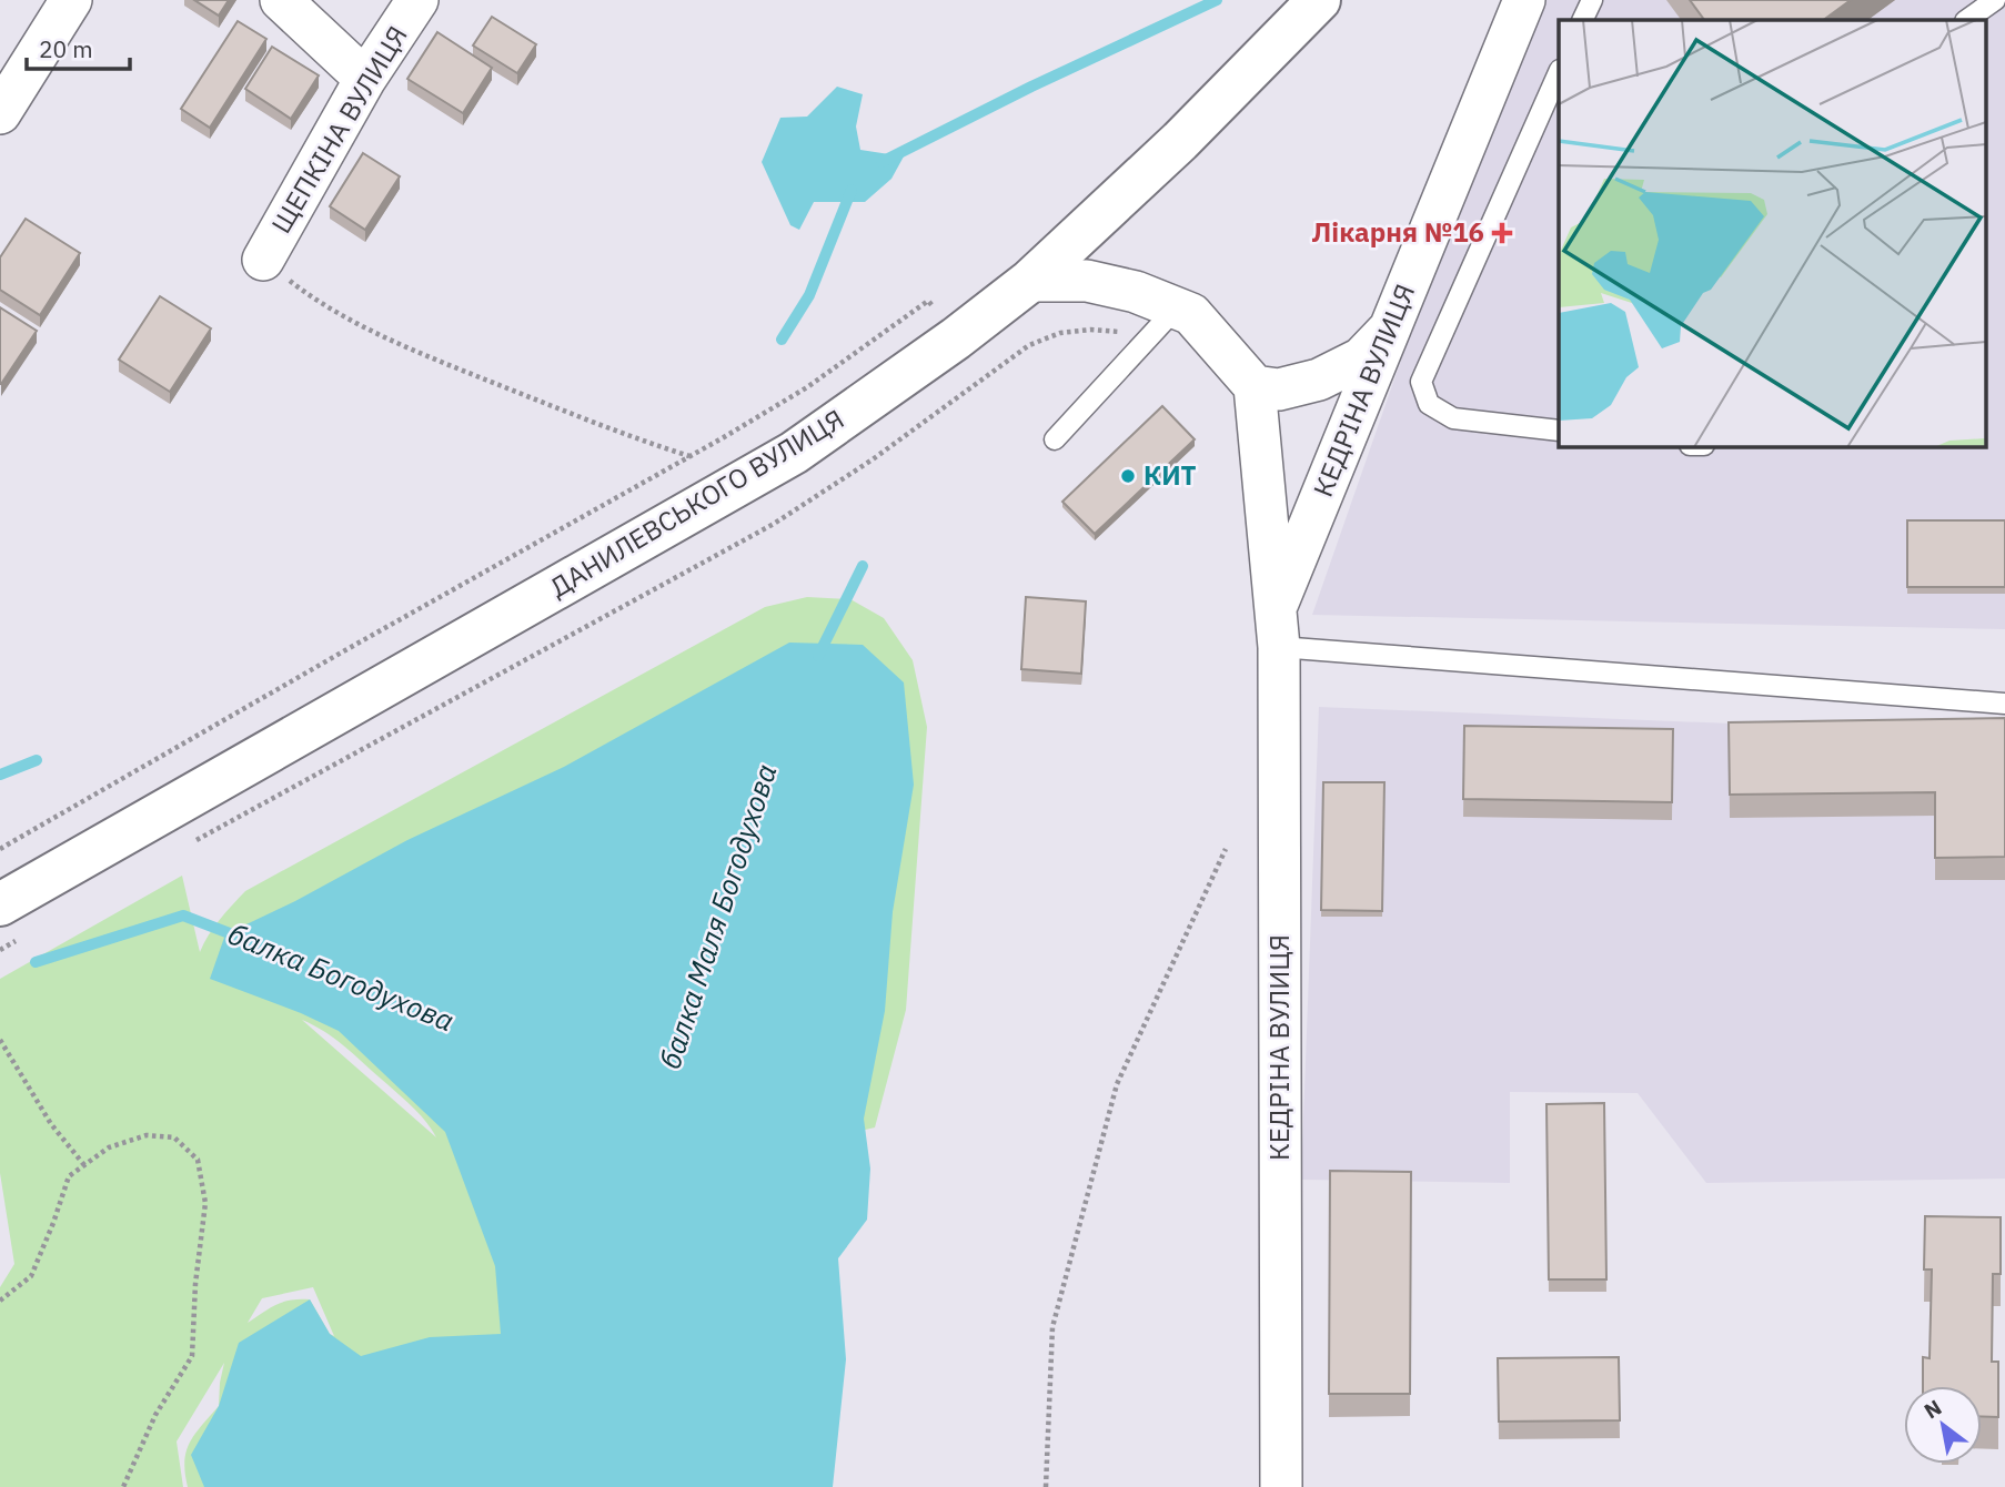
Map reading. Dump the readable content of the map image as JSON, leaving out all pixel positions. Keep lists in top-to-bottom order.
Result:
{
  "streets": {
    "street": ["ЩЕПКІНА ВУЛИЦЯ", "КЕДРІНА ВУЛИЦЯ", "ДАНИЛЕВСЬКОГО ВУЛИЦЯ"]
  },
  "water": ["балка Маля Богодухова", "балка Богодухова"],
  "places": {
    "health": ["Лікарня №16"],
    "other": ["КИТ"]
  },
  "scale_bar": "20 m",
  "north": "top left"
}
